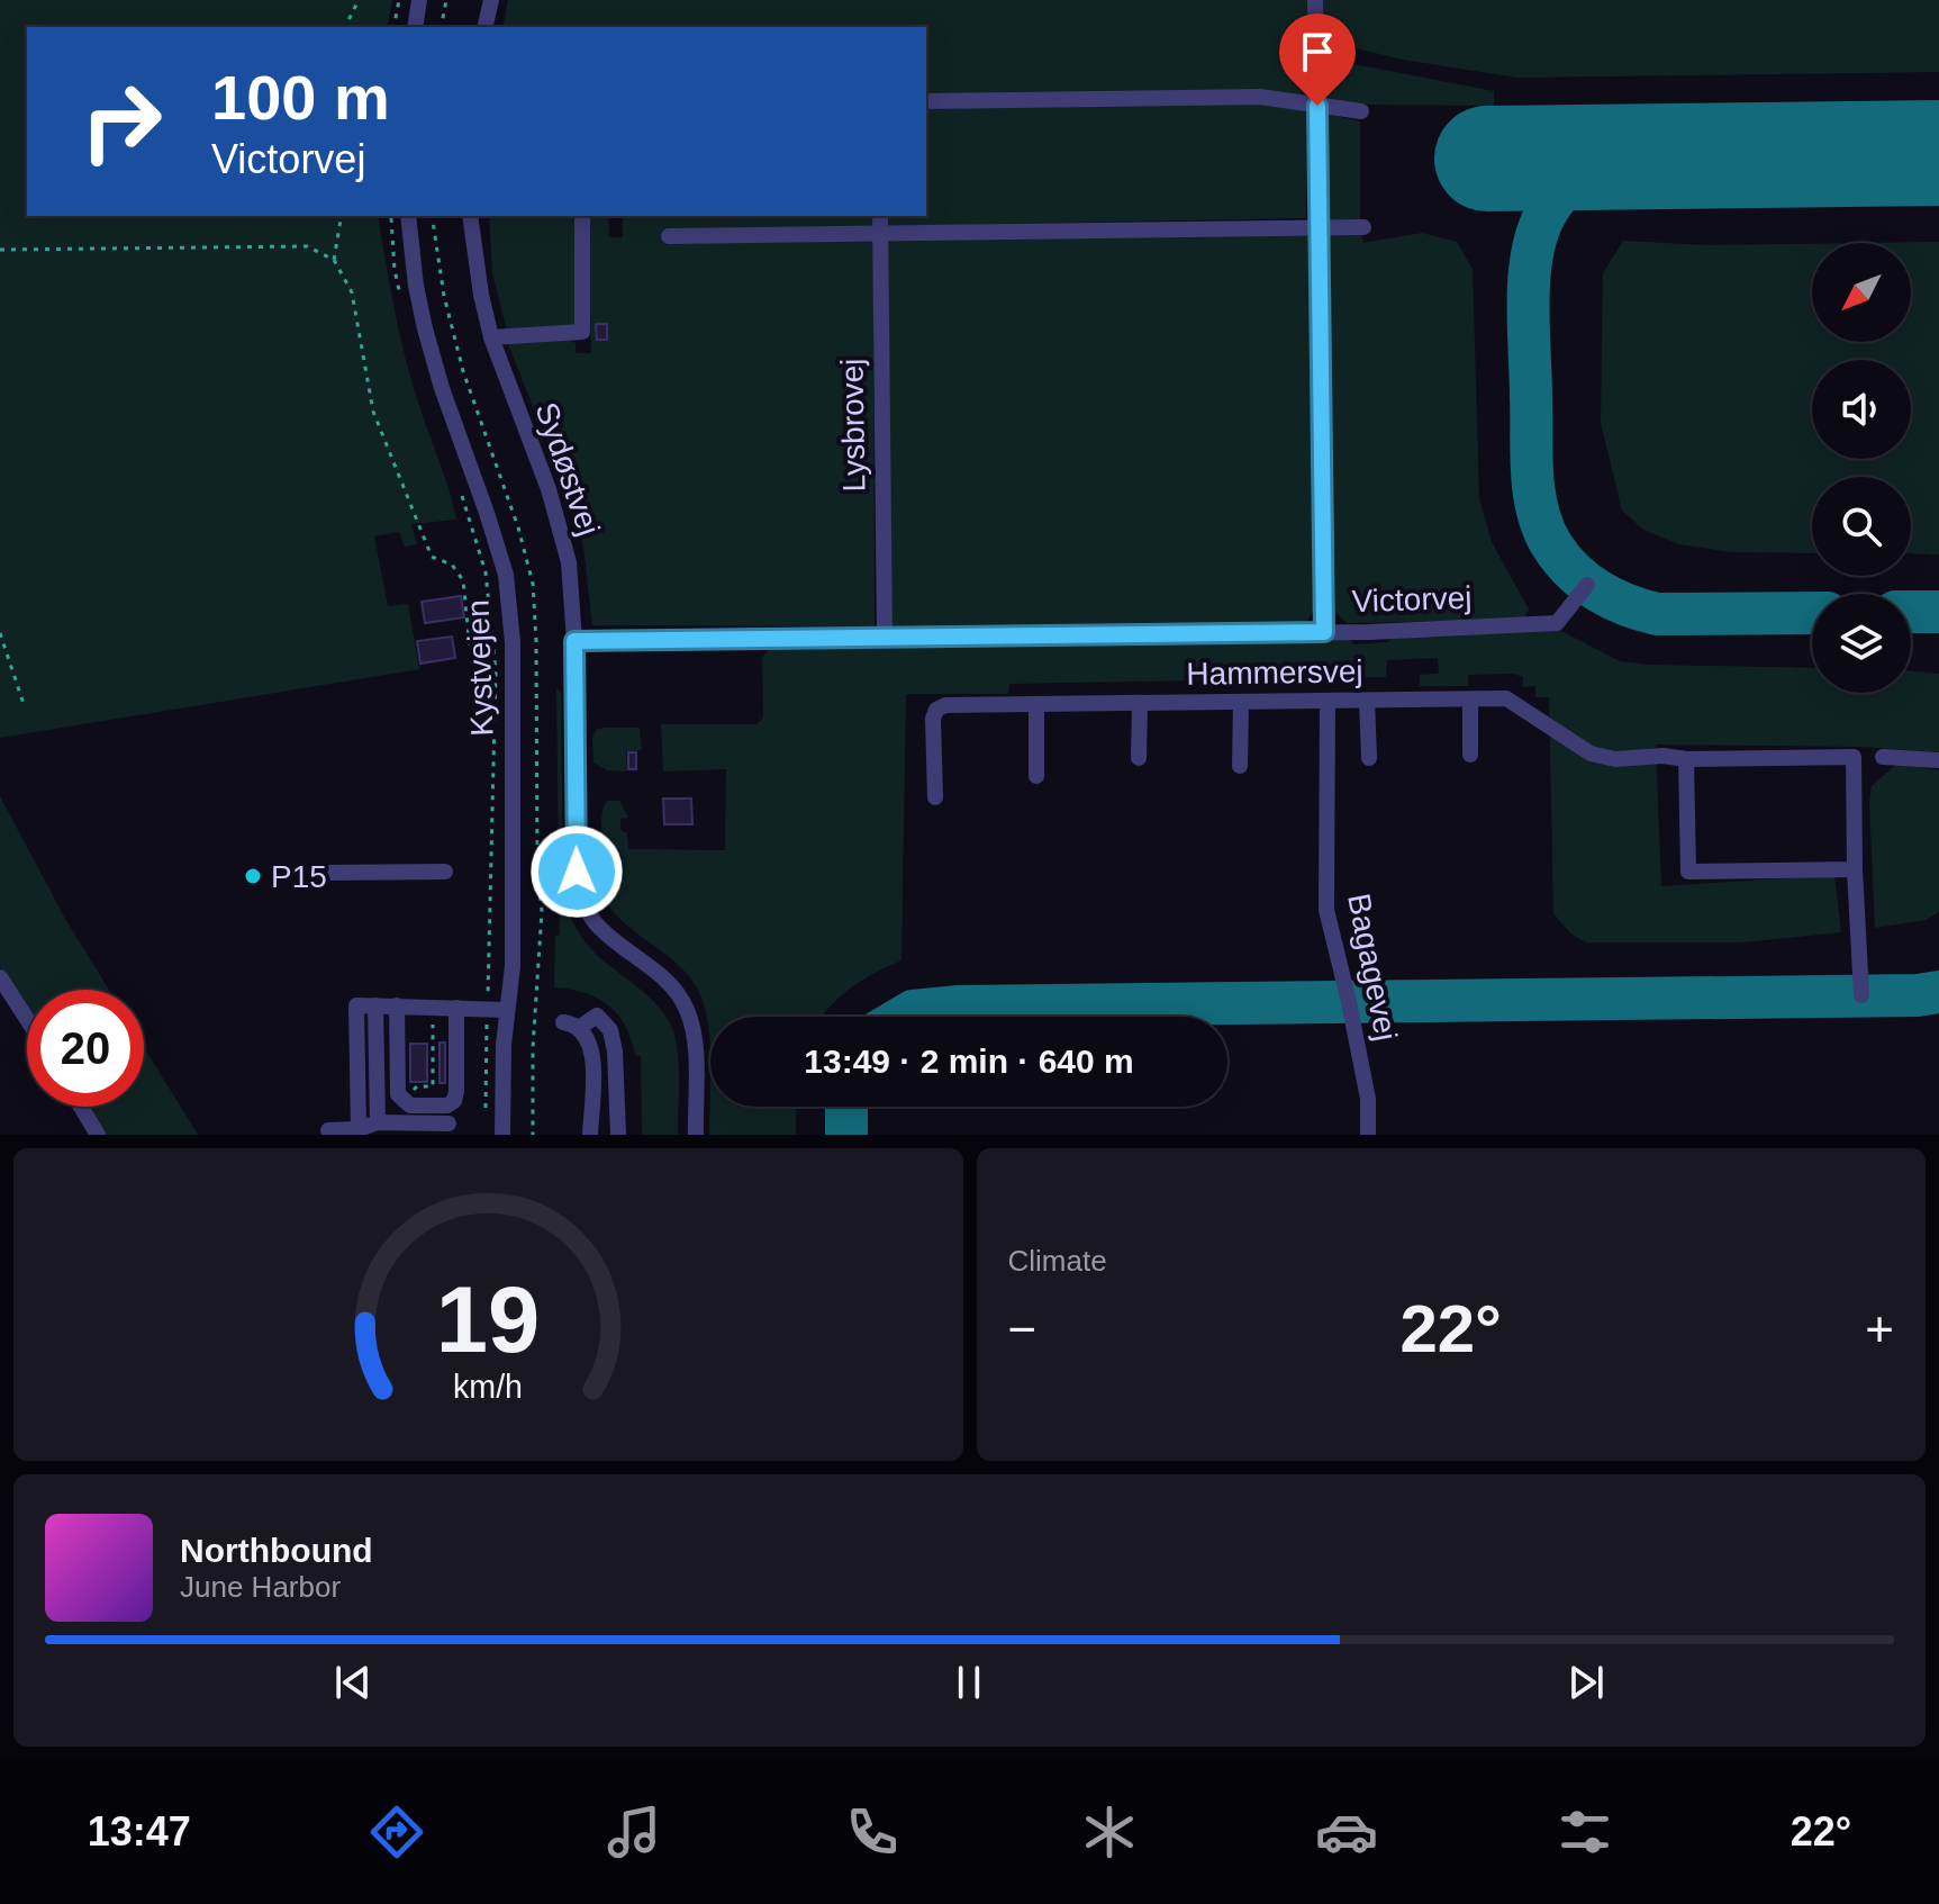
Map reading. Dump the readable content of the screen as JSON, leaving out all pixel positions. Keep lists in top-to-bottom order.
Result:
{
  "streets": {
    "street": [
      "Lysbrovej",
      "Sydøstvej",
      "Victorvej",
      "Kystvejen",
      "Hammersvej",
      "Bagagevej"
    ]
  },
  "crossings": [
    ["Lysbrovej", "Victorvej"],
    ["Sydøstvej", "Victorvej"],
    ["Hammersvej", "Bagagevej"]
  ],
  "places": ["P15"],
  "north": "bottom left",
  "page": {
    "turn": ["100 m", "Victorvej"],
    "limit": "20",
    "trip": "13:49 · 2 min · 640 m",
    "tile": "Climate",
    "heat": ["−", "22°", "+"],
    "song": ["Northbound", "June Harbor"],
    "tabs": ["13:47", "22°"],
    "gauge": ["19", "km/h"]
  }
}
